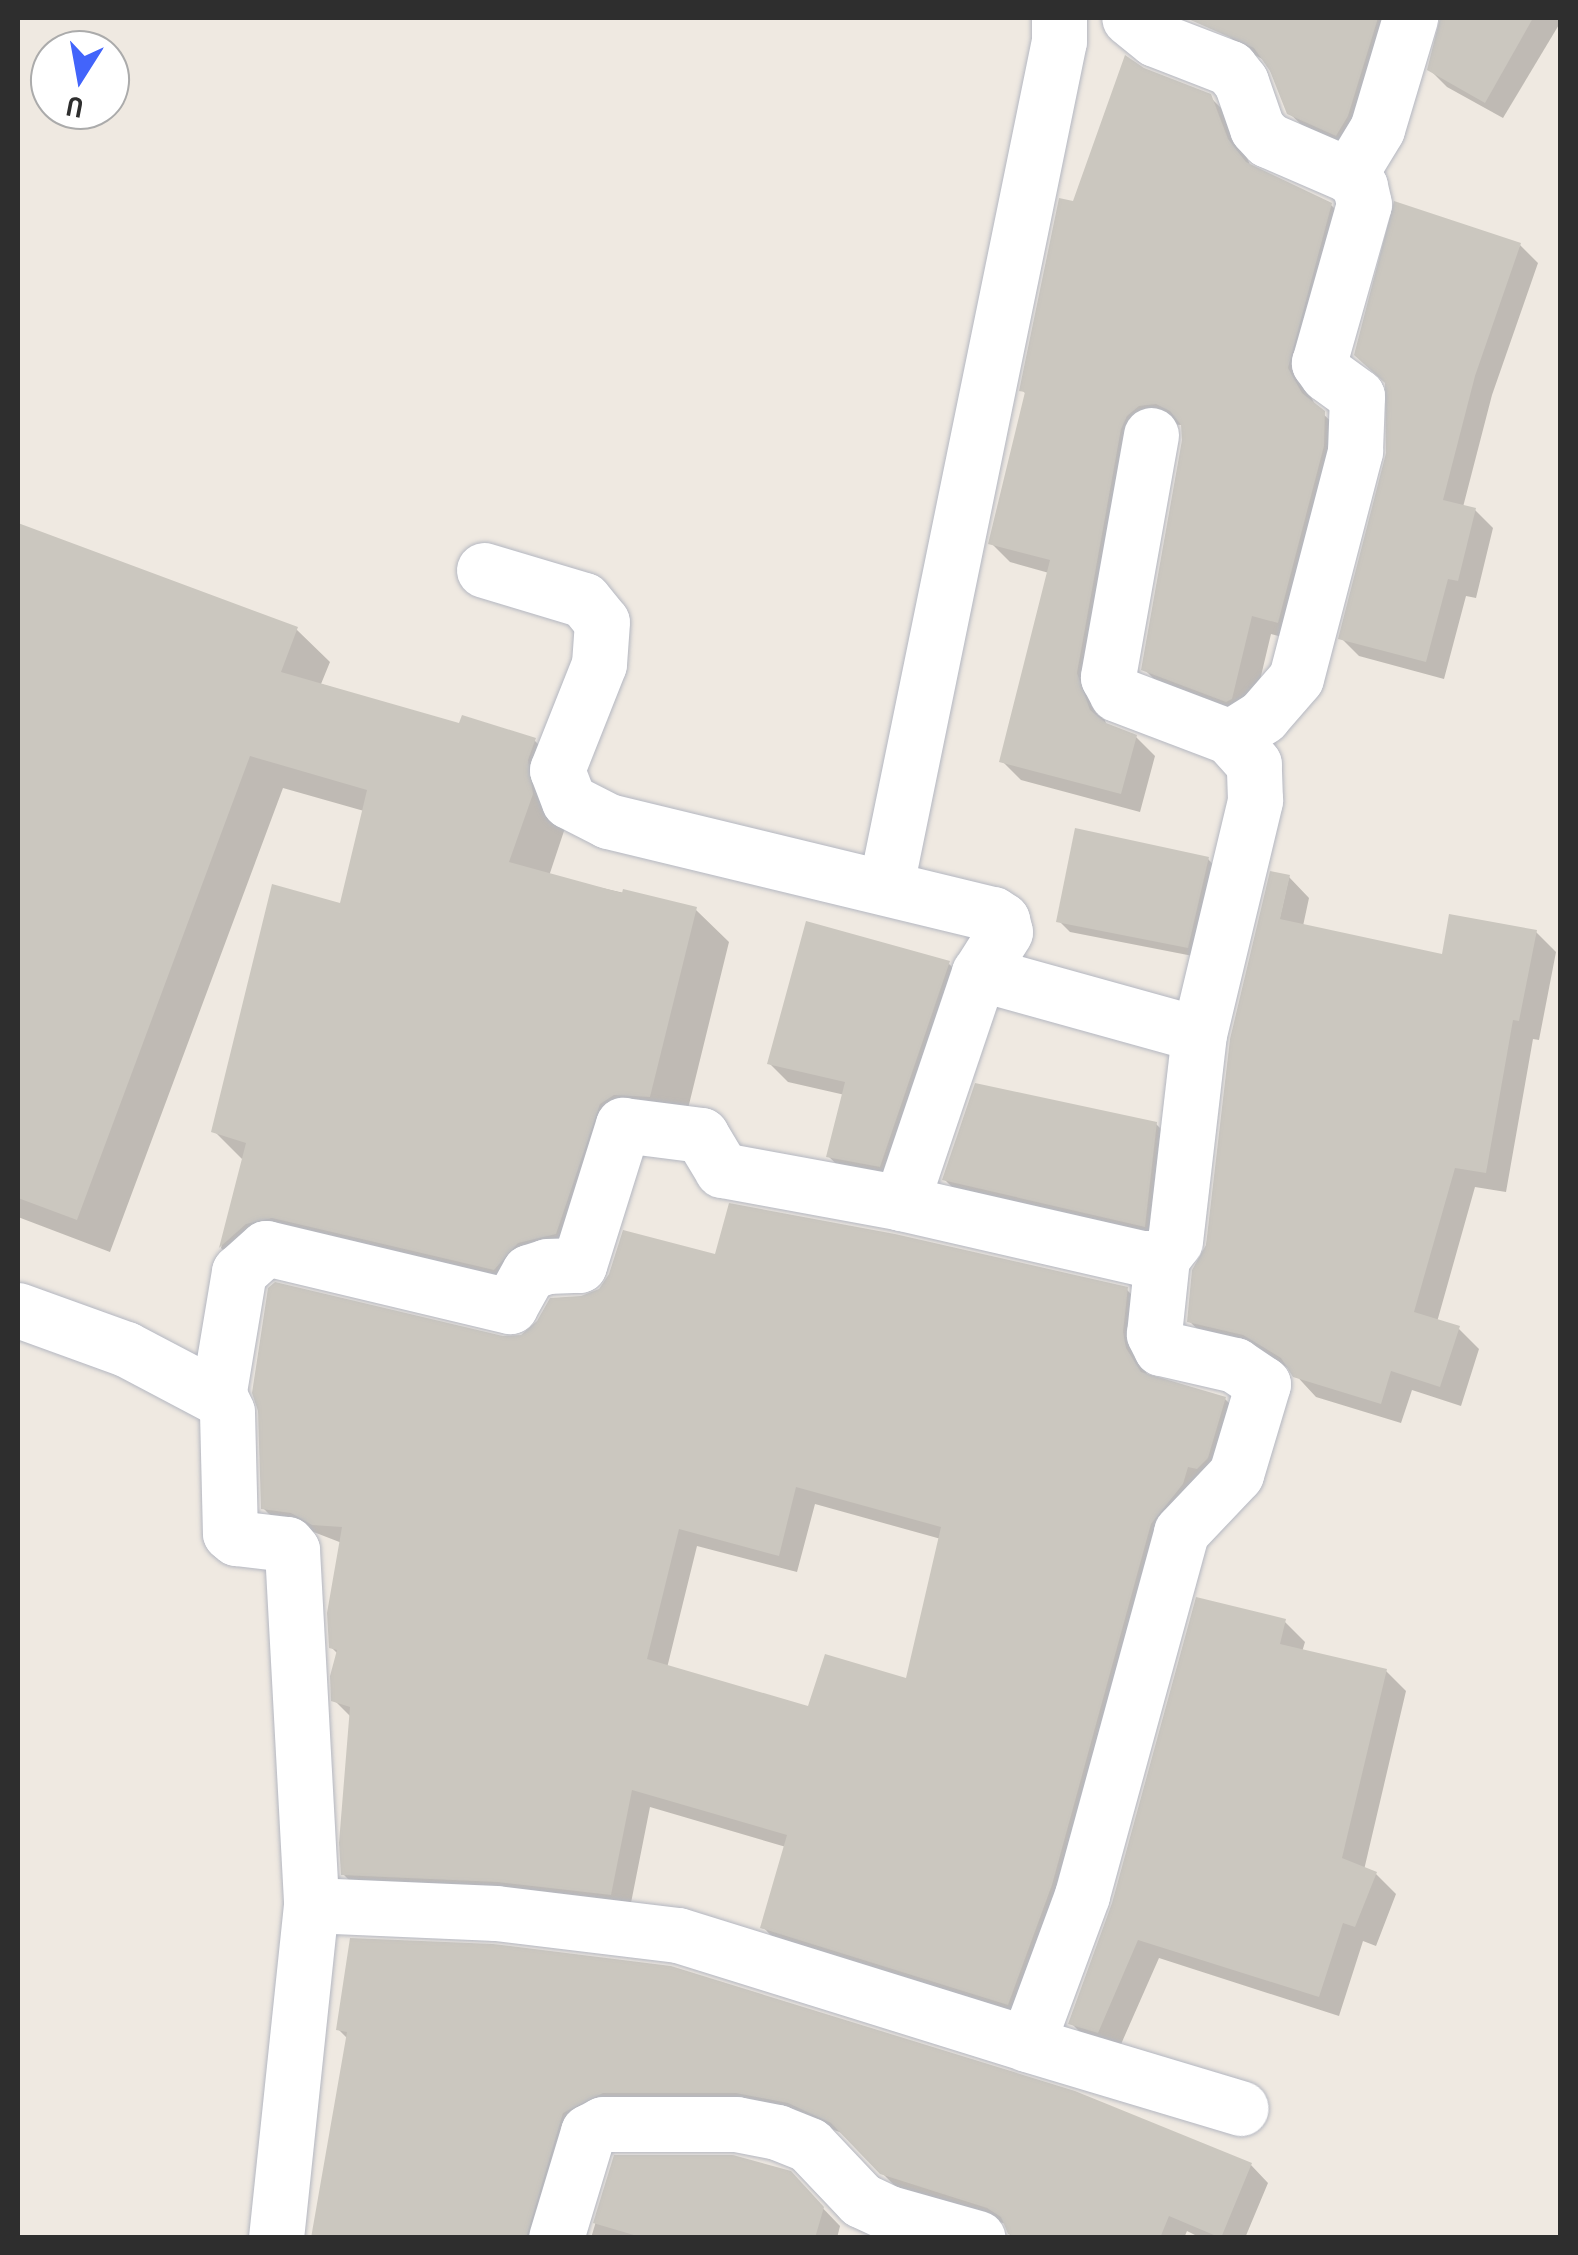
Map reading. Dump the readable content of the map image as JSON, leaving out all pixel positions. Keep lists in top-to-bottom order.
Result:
{
  "north": "bottom"
}
